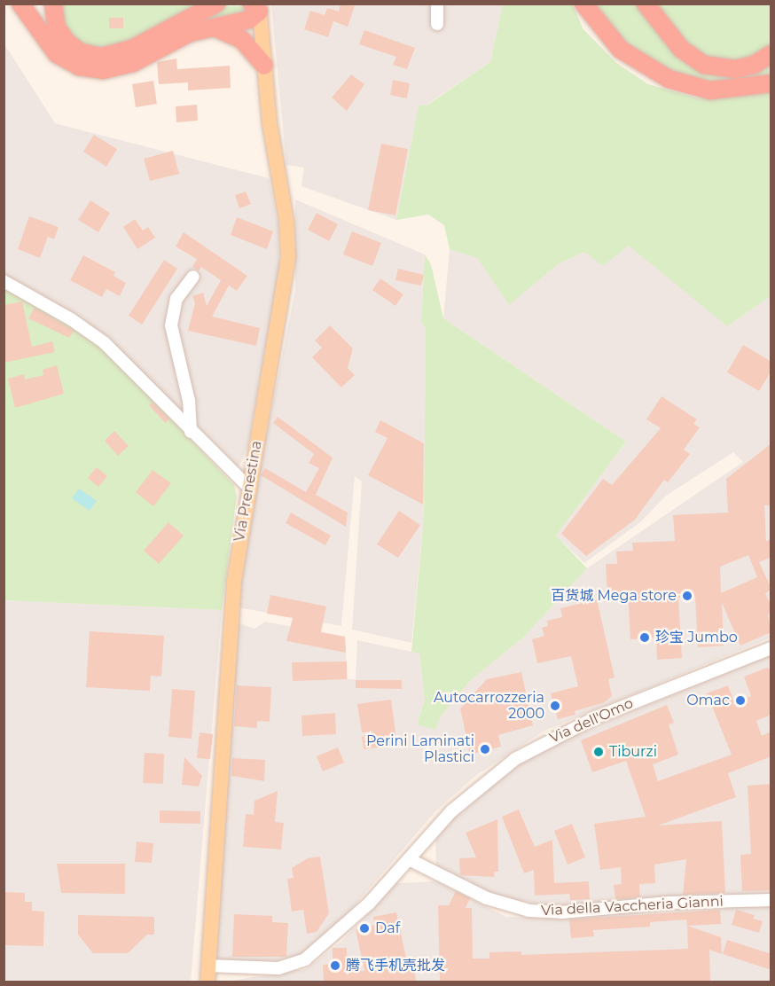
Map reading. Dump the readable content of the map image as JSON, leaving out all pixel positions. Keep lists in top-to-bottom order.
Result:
{
  "streets": {
    "main road": ["Via Prenestina"],
    "street": ["Via dell'Omo", "Via della Vaccheria Gianni"]
  },
  "crossings": [
    ["Via Prenestina", "Via dell'Omo"],
    ["Via dell'Omo", "Via della Vaccheria Gianni"]
  ],
  "places": [
    "百货城 Mega store",
    "珍宝 Jumbo",
    "Omac",
    "Autocarrozzeria 2000",
    "Perini Laminati Plastici",
    "Tiburzi",
    "Daf",
    "腾飞手机壳批发"
  ]
}
